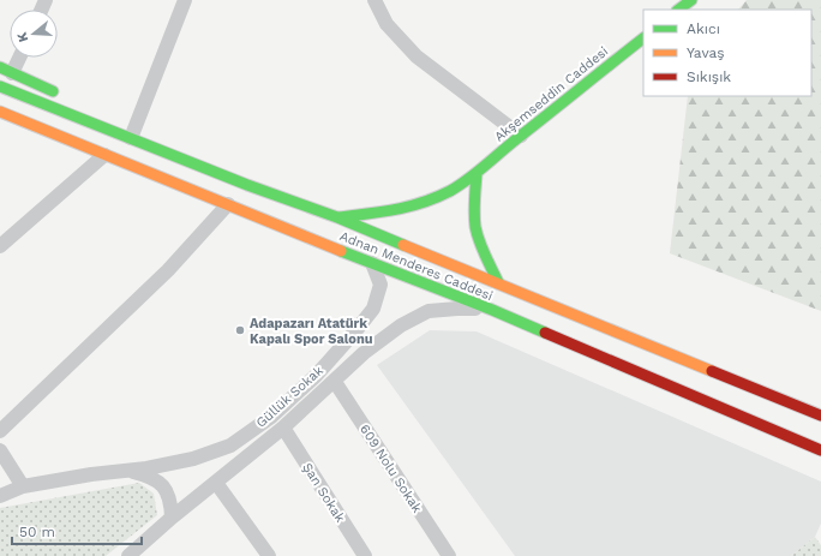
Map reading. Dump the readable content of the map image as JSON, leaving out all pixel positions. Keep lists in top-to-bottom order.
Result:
{
  "streets": {
    "main road": ["Akşemseddin Caddesi", "Adnan Menderes Caddesi"],
    "street": ["Güllük Sokak", "609 Nolu Sokak", "Şan Sokak"]
  },
  "crossings": [
    ["Akşemseddin Caddesi", "Adnan Menderes Caddesi"],
    ["Adnan Menderes Caddesi", "Güllük Sokak"],
    ["Güllük Sokak", "609 Nolu Sokak"],
    ["Güllük Sokak", "Şan Sokak"]
  ],
  "places": ["Adapazarı Atatürk Kapalı Spor Salonu"],
  "legend": ["Akıcı", "Yavaş", "Sıkışık"],
  "scale_bar": "50 m",
  "north": "left"
}
